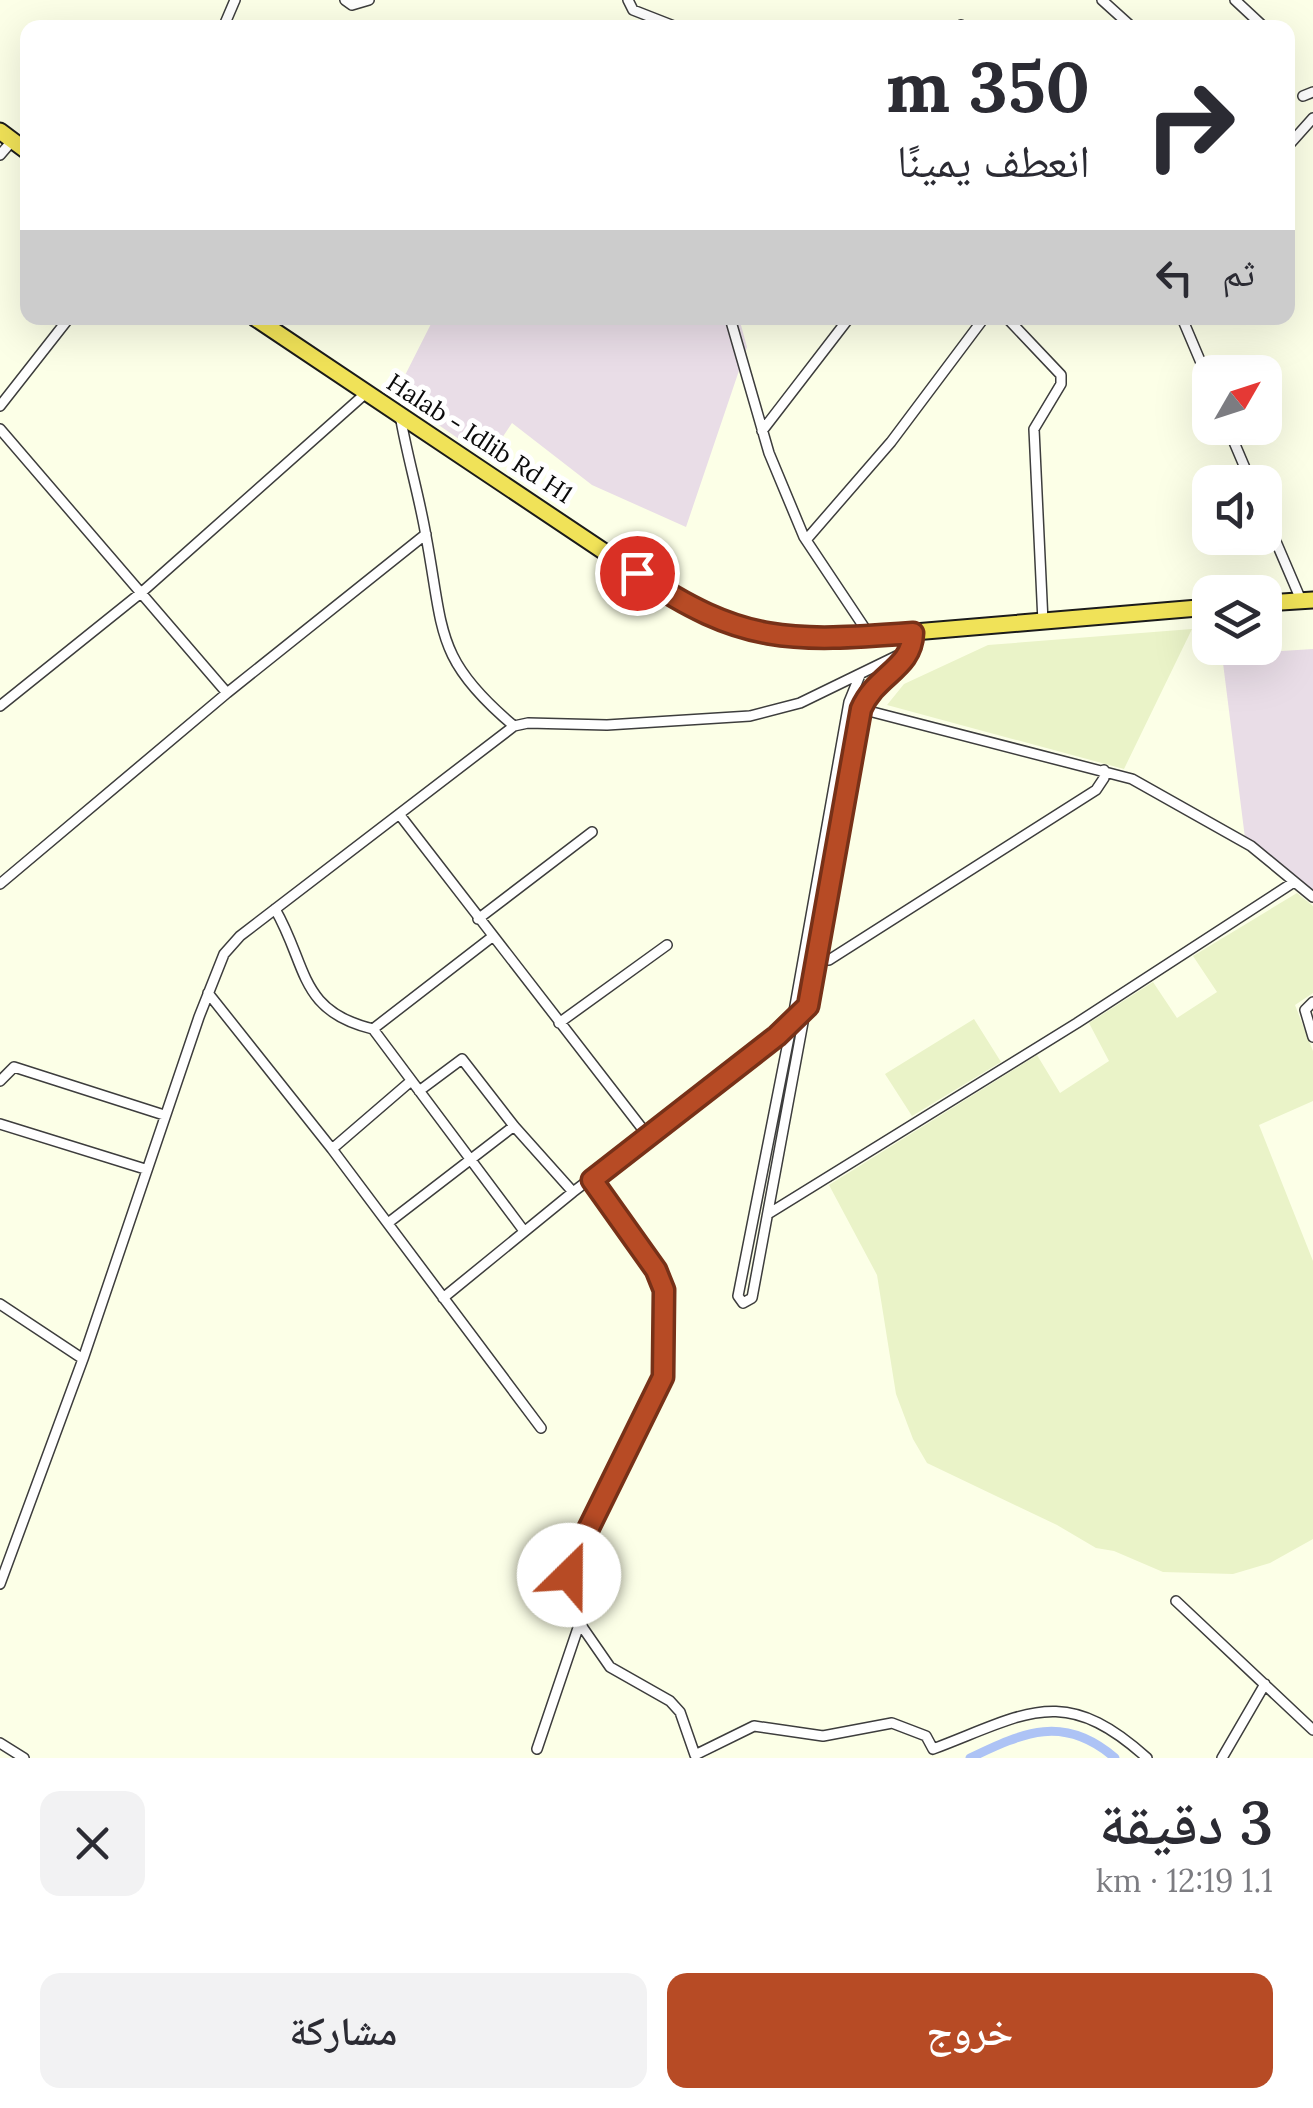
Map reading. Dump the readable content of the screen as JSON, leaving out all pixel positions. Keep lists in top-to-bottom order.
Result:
{
  "streets": {
    "highway": ["Halab - Idlib Rd H1"]
  },
  "north": "top right",
  "page": {
    "turn": ["350 m", "انعطف يمينًا"],
    "then": "ثم",
    "heading": ["3 دقيقة", "1.1 km · 12:19"],
    "buttons": ["خروج", "مشاركة"]
  }
}
